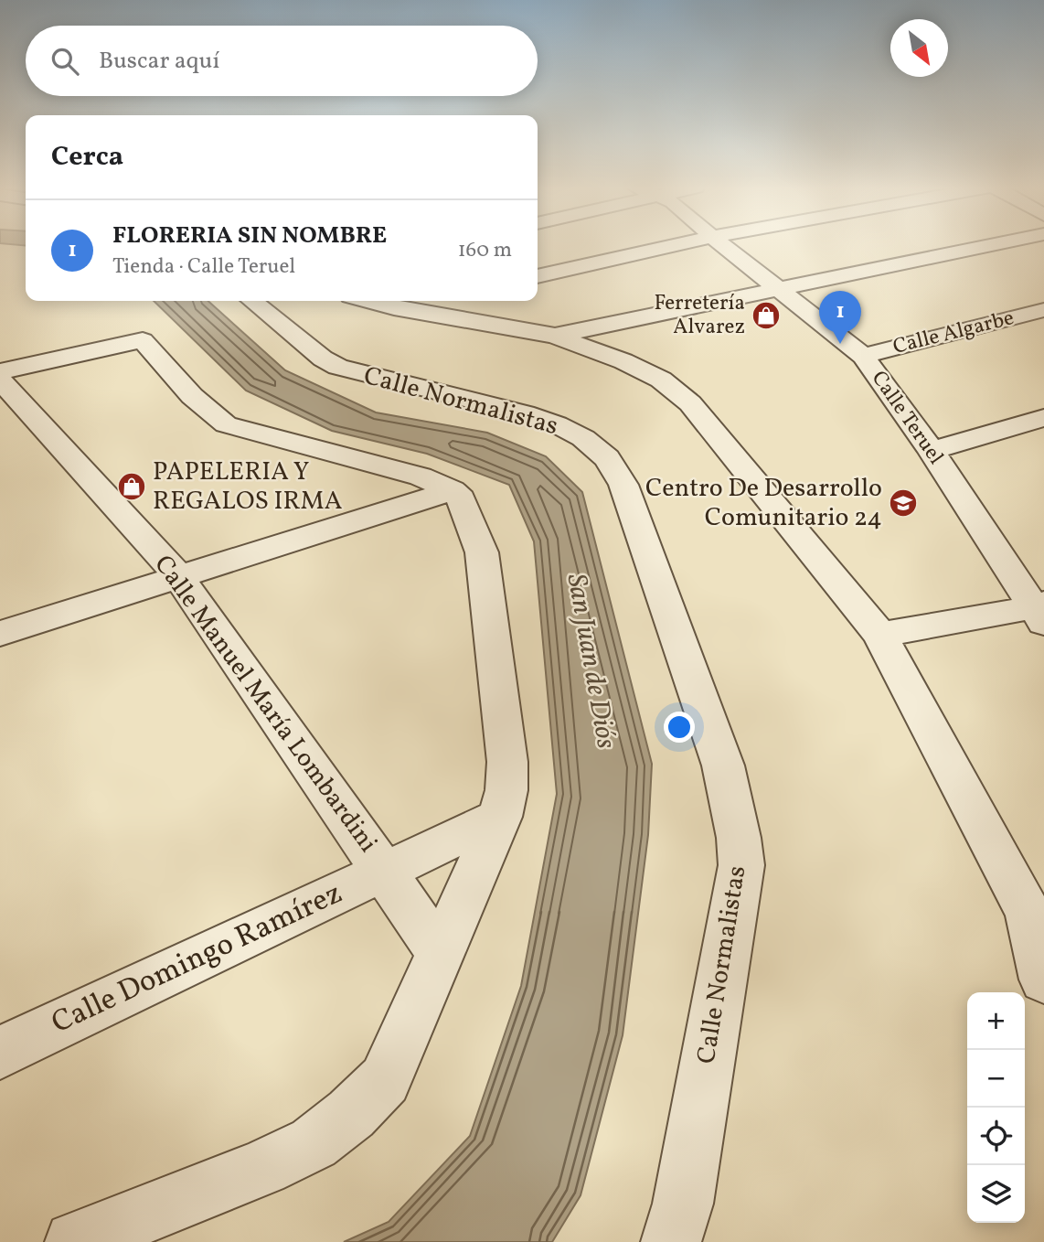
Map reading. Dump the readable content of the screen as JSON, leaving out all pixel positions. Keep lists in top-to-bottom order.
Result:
{
  "streets": {
    "street": [
      "Calle Algarbe",
      "Calle Normalistas",
      "Calle Teruel",
      "Calle Manuel María Lombardini",
      "Calle Domingo Ramírez"
    ]
  },
  "crossings": [
    ["Calle Algarbe", "Calle Teruel"],
    ["Calle Manuel María Lombardini", "Calle Domingo Ramírez"]
  ],
  "water": ["San Juan de Diós"],
  "places": {
    "shop": ["Ferretería Alvarez", "PAPELERIA Y REGALOS IRMA"],
    "school or university": ["Centro De Desarrollo Comunitario 24"]
  },
  "north": "bottom right",
  "page": {
    "search": "Buscar aquí",
    "heading": "Cerca",
    "list": [
      {
        "mark": "1",
        "name": "FLORERIA SIN NOMBRE",
        "note": "Tienda · Calle Teruel",
        "value": "160 m"
      }
    ],
    "pins": "1",
    "map_buttons": ["+", "−"]
  }
}
